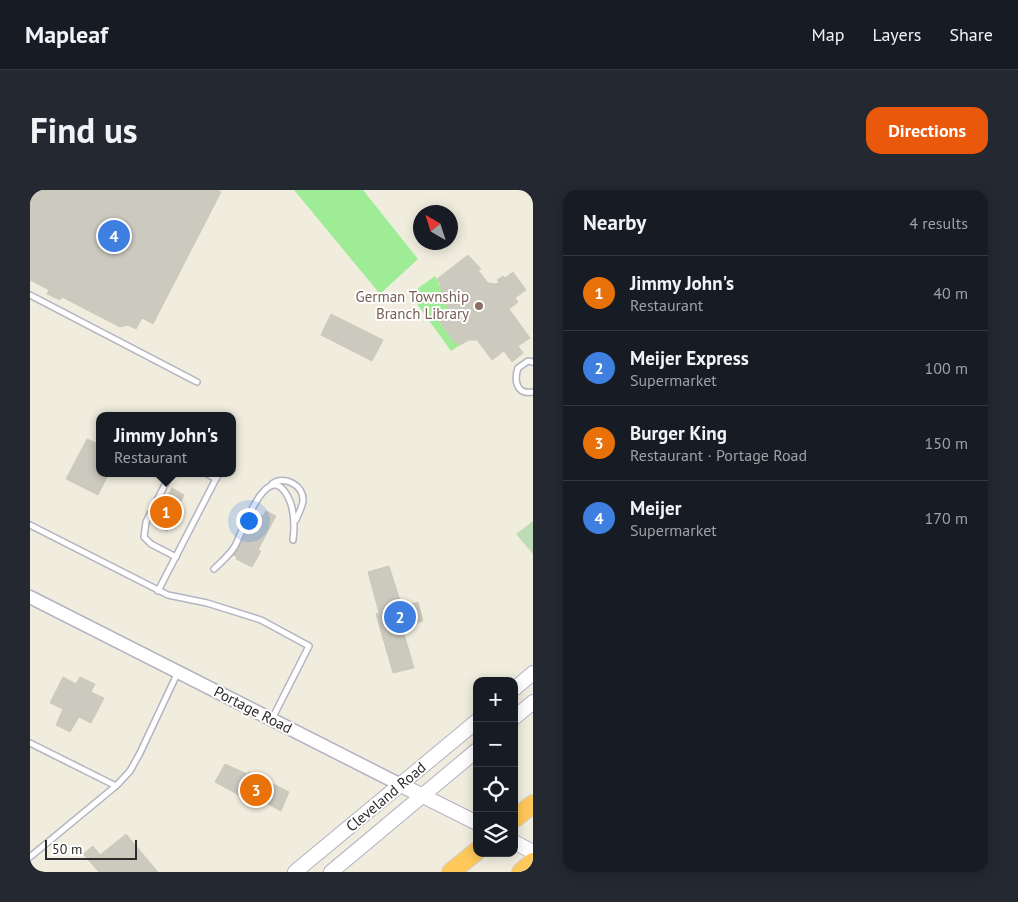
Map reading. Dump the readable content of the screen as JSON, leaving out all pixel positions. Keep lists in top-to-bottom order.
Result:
{
  "streets": {
    "main road": ["Portage Road", "Cleveland Road"]
  },
  "crossings": [
    ["Portage Road", "Cleveland Road"]
  ],
  "places": ["German Township Branch Library"],
  "scale_bar": "50 m",
  "north": "top left",
  "page": {
    "header": "Mapleaf",
    "nav": ["Map", "Layers", "Share"],
    "title": "Find us",
    "buttons": "Directions",
    "heading": ["Nearby", "4 results"],
    "pins": [
      "4",
      "1",
      "2",
      "3"
    ],
    "list": [
      {
        "mark": "1",
        "name": "Jimmy John's",
        "note": "Restaurant",
        "value": "40 m"
      },
      {
        "mark": "2",
        "name": "Meijer Express",
        "note": "Supermarket",
        "value": "100 m"
      },
      {
        "mark": "3",
        "name": "Burger King",
        "note": "Restaurant · Portage Road",
        "value": "150 m"
      },
      {
        "mark": "4",
        "name": "Meijer",
        "note": "Supermarket",
        "value": "170 m"
      }
    ],
    "popup": ["Jimmy John's", "Restaurant"],
    "map_buttons": ["+", "−"],
    "scale": "50 m"
  }
}
